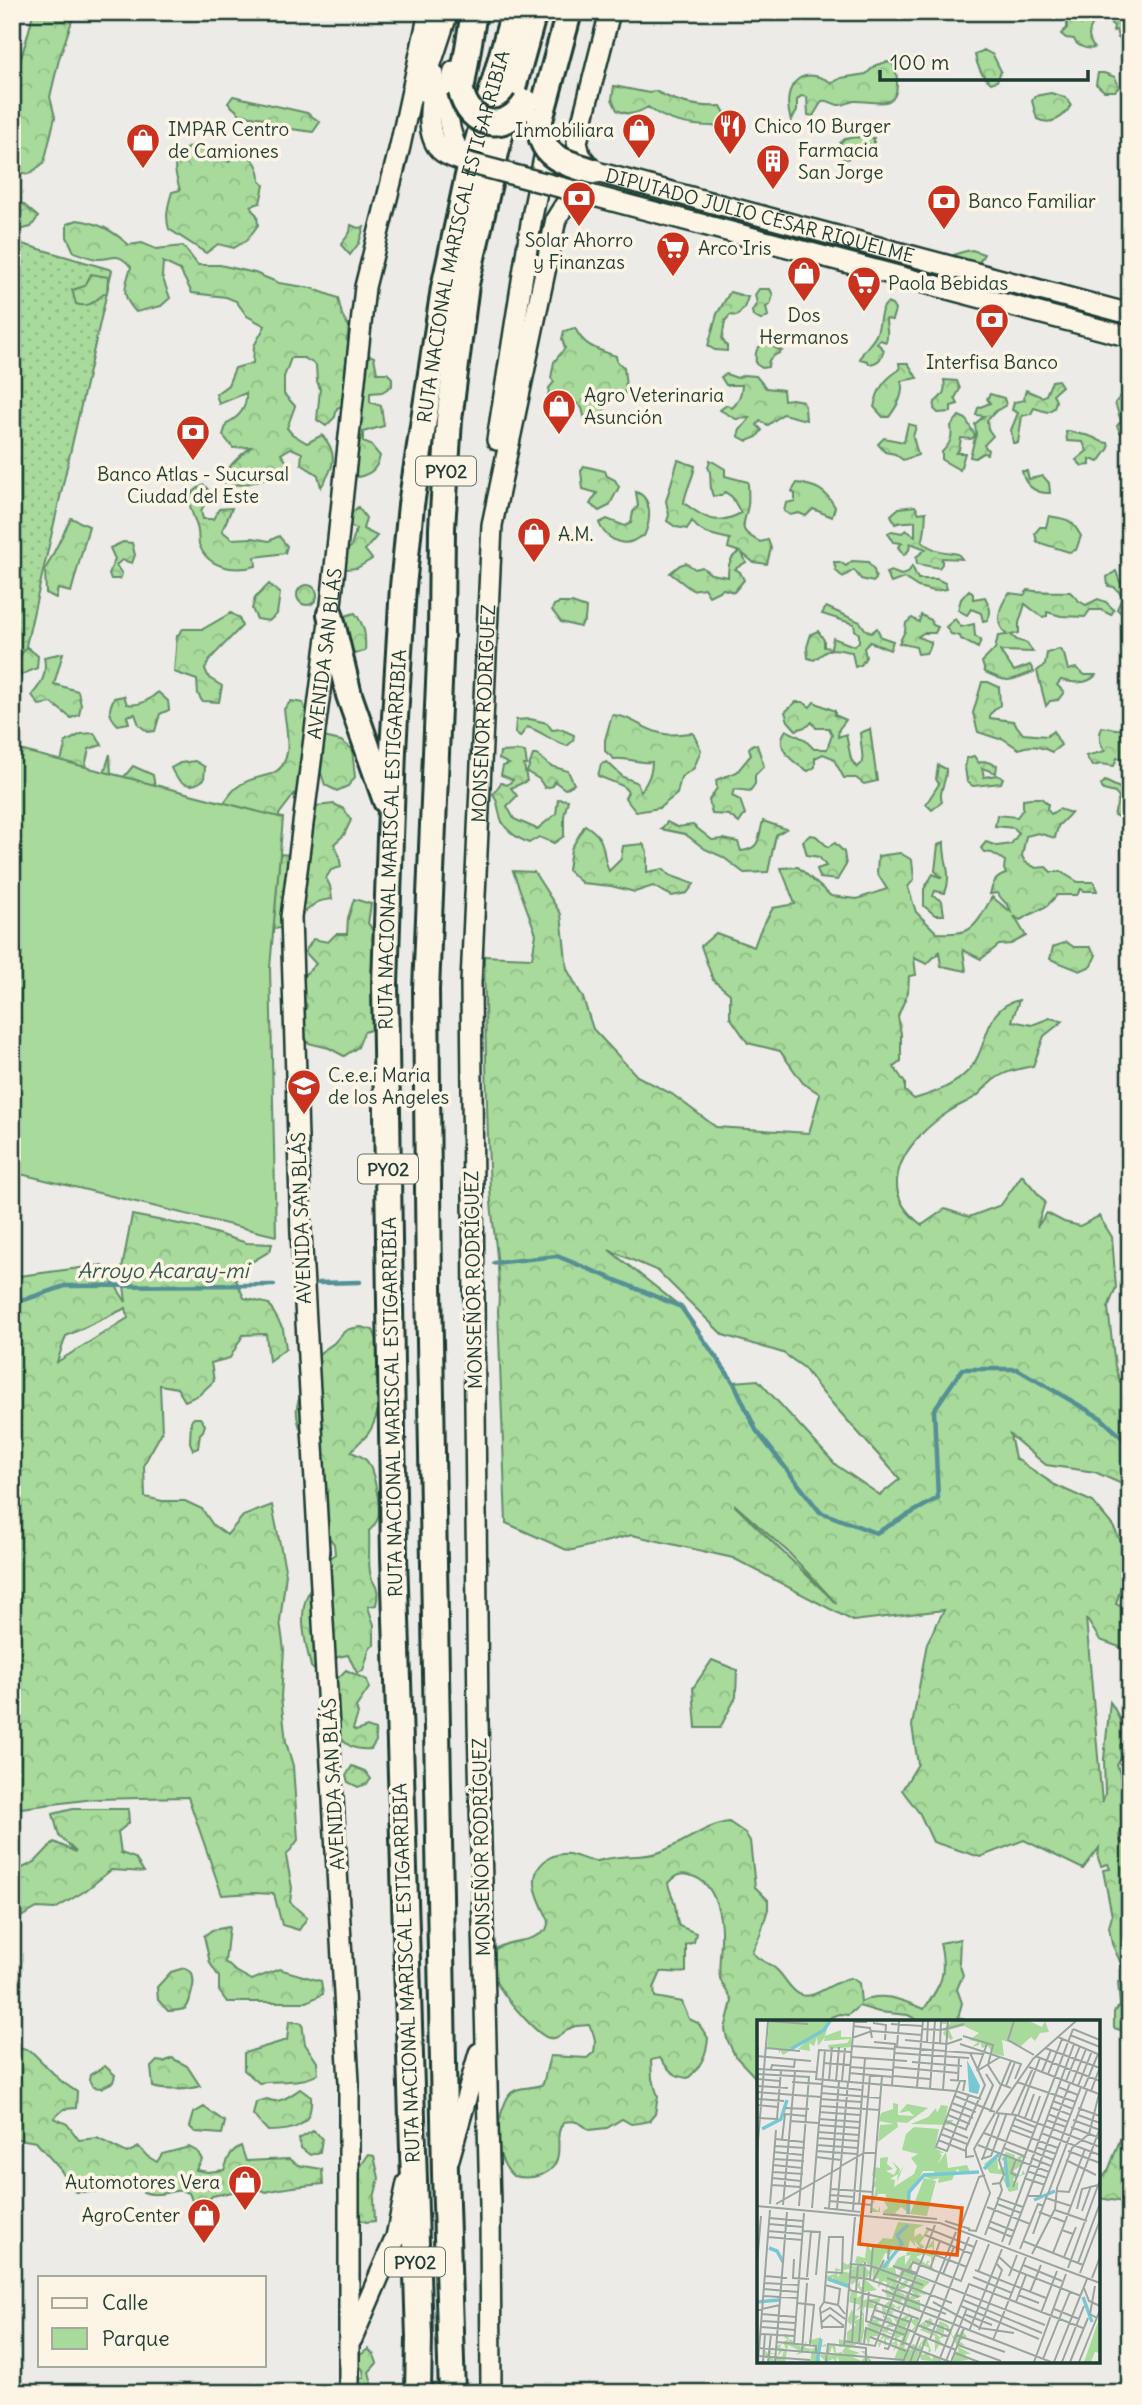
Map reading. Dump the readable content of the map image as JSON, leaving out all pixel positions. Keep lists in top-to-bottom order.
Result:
{
  "streets": {
    "highway": ["RUTA NACIONAL MARISCAL ESTIGARRIBIA", "PY02"],
    "street": ["DIPUTADO JULIO CÉSAR RIQUELME", "AVENIDA SAN BLÁS", "MONSEÑOR RODRÍGUEZ"]
  },
  "crossings": [
    ["DIPUTADO JULIO CÉSAR RIQUELME", "MONSEÑOR RODRÍGUEZ"]
  ],
  "water": ["Arroyo Acaray-mi"],
  "places": {
    "restaurant": ["Chico 10 Burger"],
    "shop": [
      "Inmobiliara",
      "IMPAR Centro de Camiones",
      "Dos Hermanos",
      "Agro Veterinaria Asunción",
      "A.M.",
      "Automotores Vera",
      "AgroCenter"
    ],
    "building": ["Farmacia San Jorge"],
    "bank": [
      "Solar Ahorro y Finanzas",
      "Banco Familiar",
      "Interfisa Banco",
      "Banco Atlas - Sucursal Ciudad del Este"
    ],
    "supermarket": ["Arco Iris", "Paola Bebidas"],
    "school or university": ["C.e.e.i Maria de los Angeles"]
  },
  "legend": ["Calle", "Parque"],
  "scale_bar": "100 m"
}
